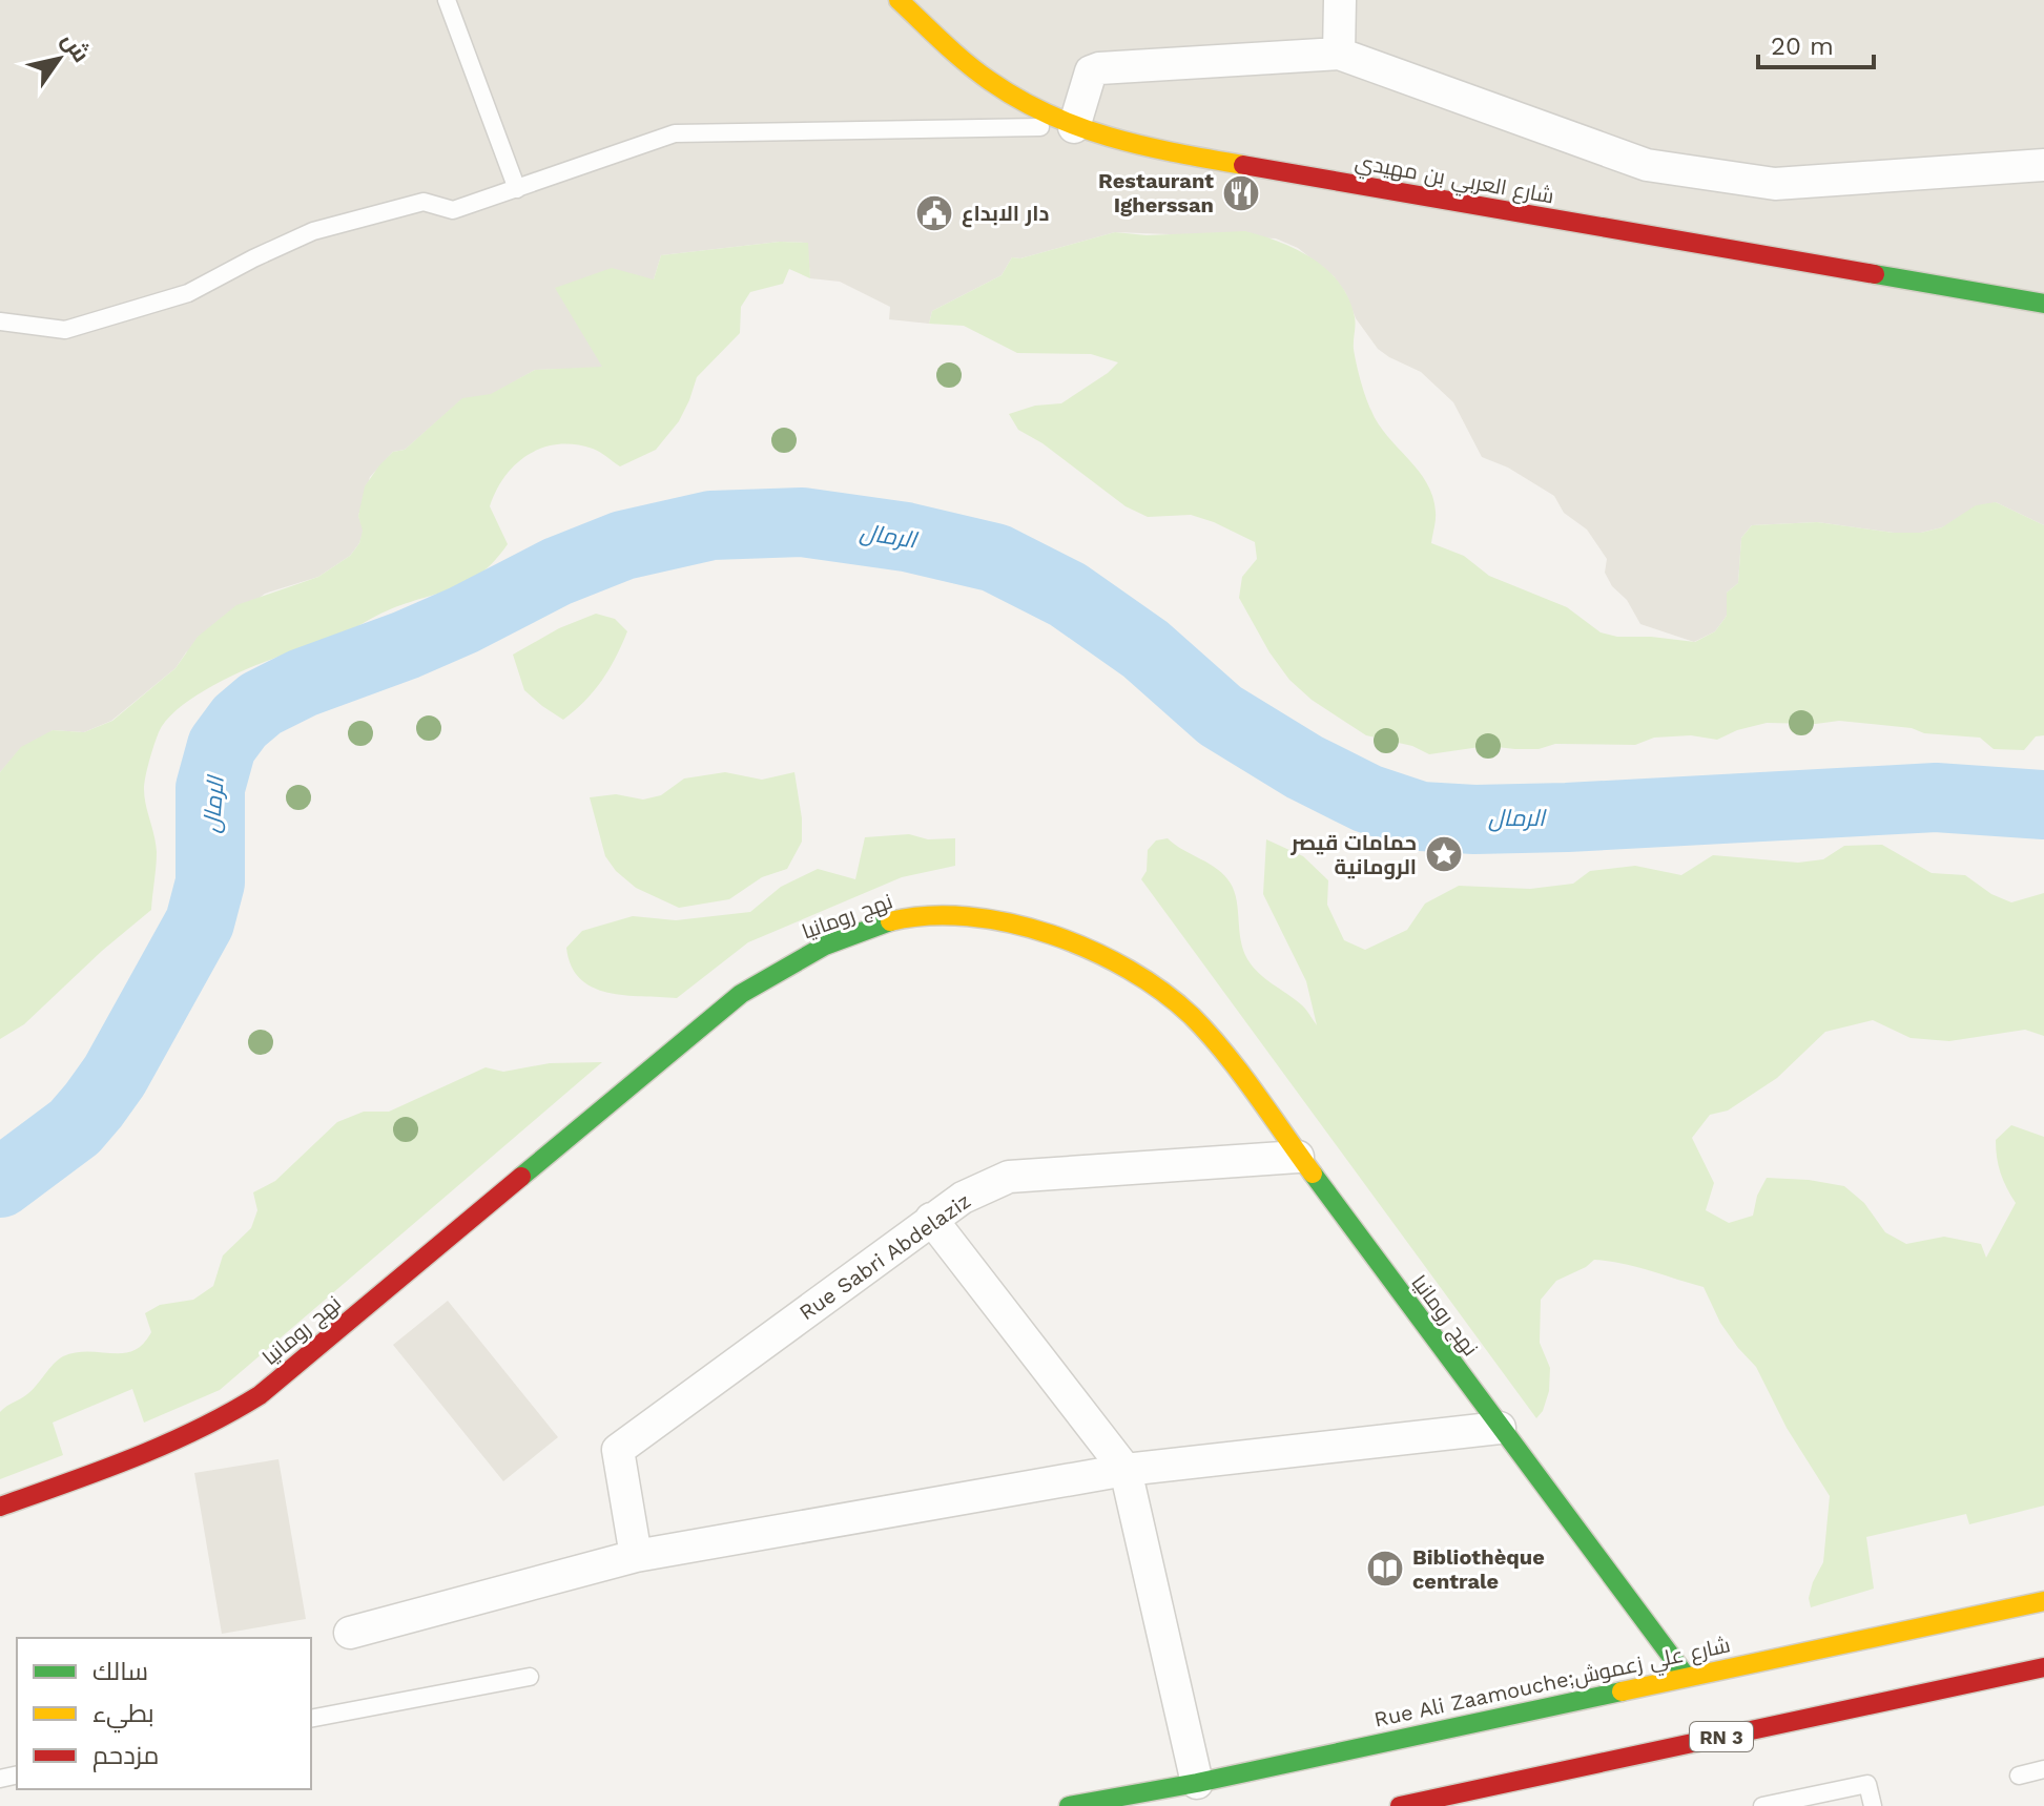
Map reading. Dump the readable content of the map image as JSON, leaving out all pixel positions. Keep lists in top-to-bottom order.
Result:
{
  "streets": {
    "street": [
      "شارع العربي بن مهيدي",
      "نهج رومانيا",
      "Rue Sabri Abdelaziz",
      "Rue Ali Zaamouche;شارع علي زعموش",
      "RN 3"
    ]
  },
  "crossings": [
    ["نهج رومانيا", "Rue Sabri Abdelaziz"],
    ["نهج رومانيا", "Rue Ali Zaamouche;شارع علي زعموش"]
  ],
  "water": ["الرمال"],
  "places": {
    "restaurant": ["Restaurant Igherssan"],
    "public building": ["دار الابداع"],
    "place": ["حمامات قيصر الرومانية"],
    "library": ["Bibliothèque centrale"]
  },
  "legend": ["سالك", "بطيء", "مزدحم"],
  "scale_bar": "20 m",
  "north": "top right"
}
